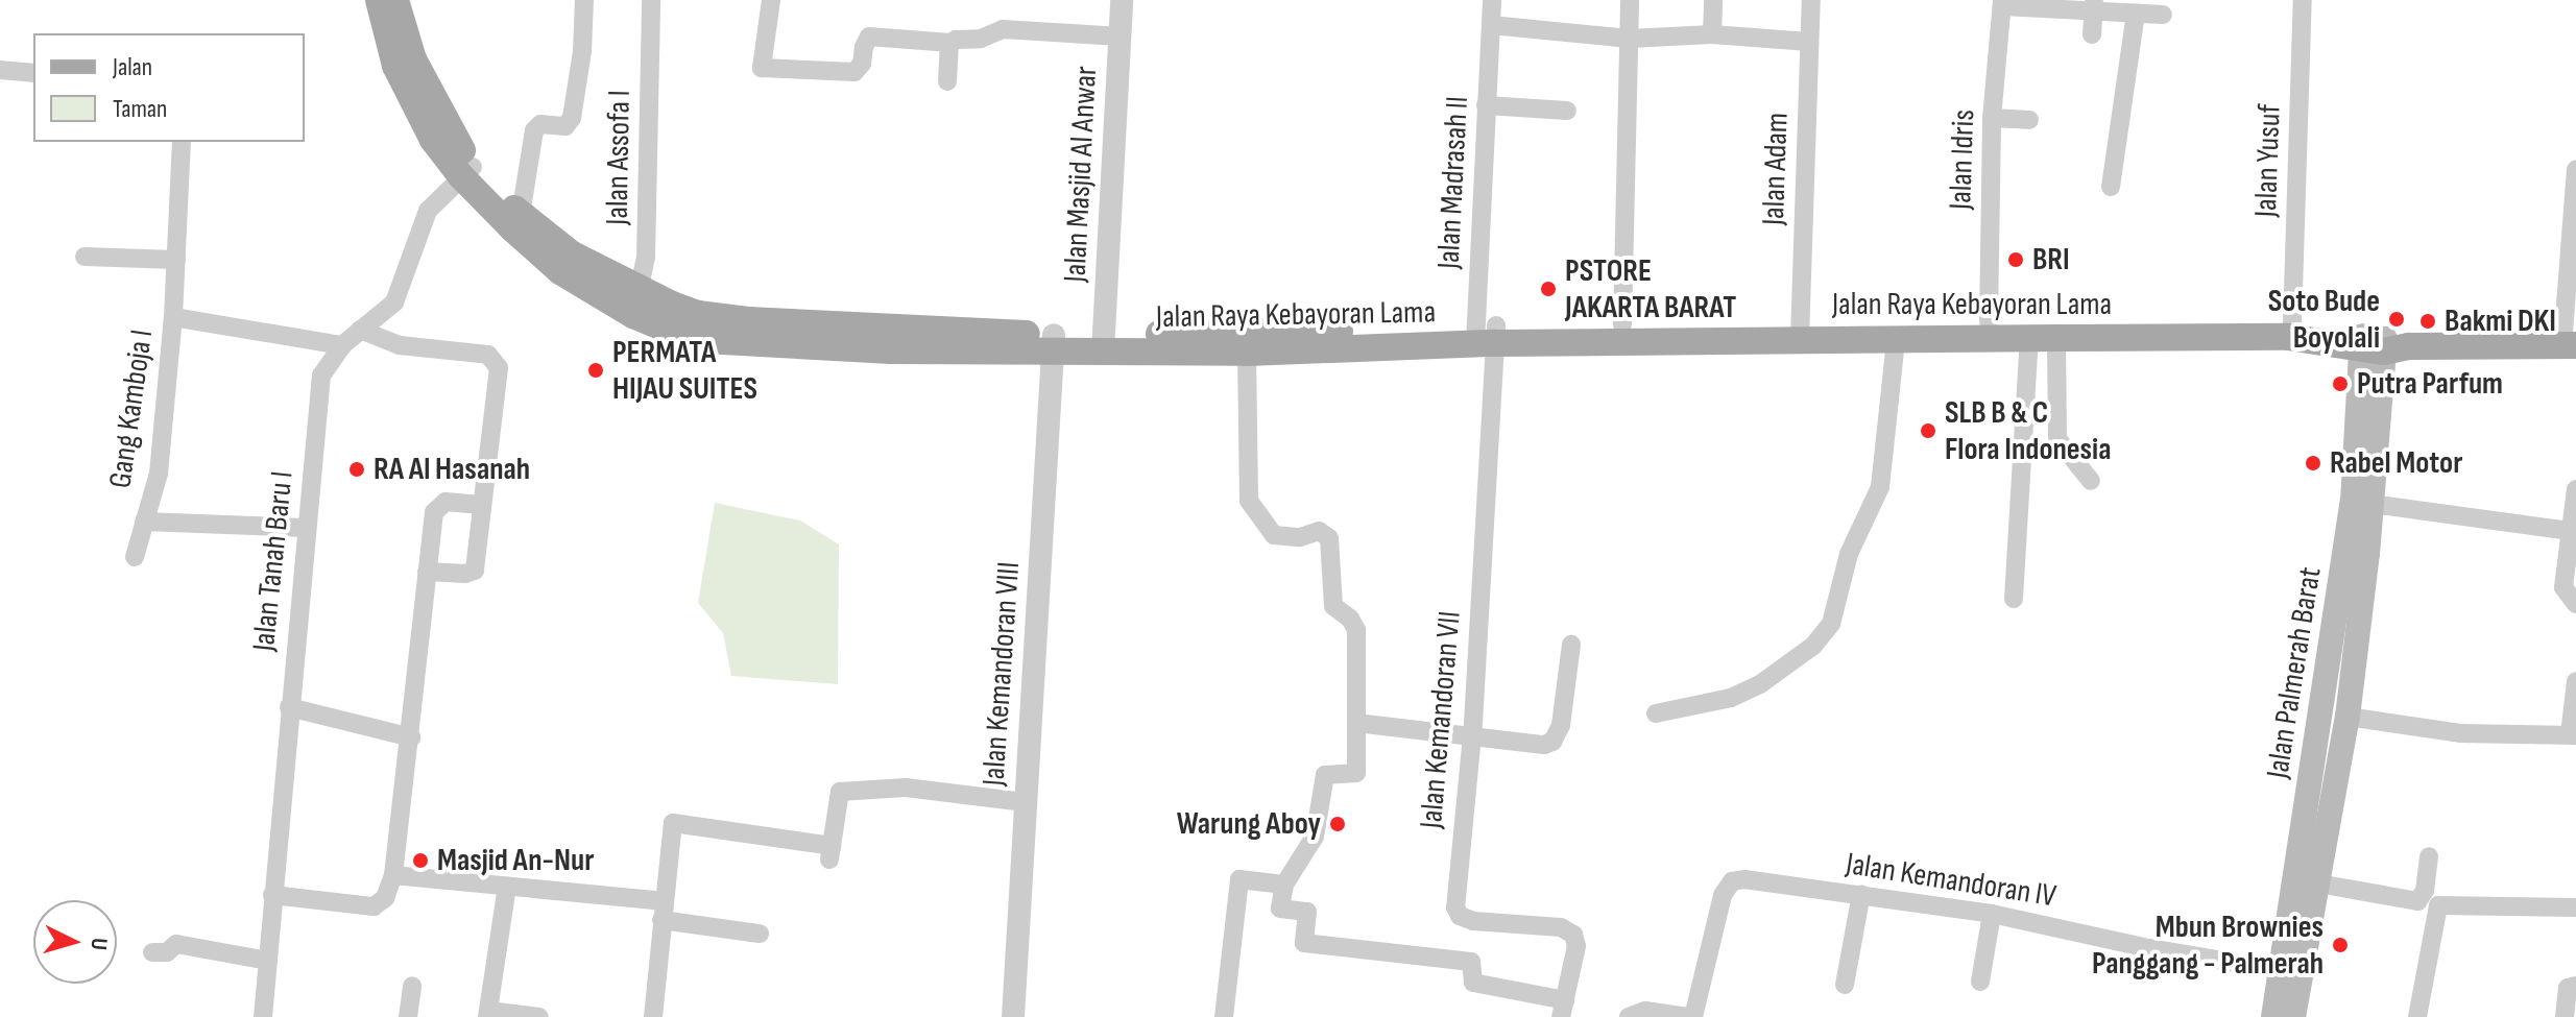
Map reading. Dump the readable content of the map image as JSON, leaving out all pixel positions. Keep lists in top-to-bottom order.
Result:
{
  "streets": {
    "main road": ["Jalan Raya Kebayoran Lama", "Jalan Palmerah Barat"],
    "street": [
      "Jalan Assofa I",
      "Jalan Idris",
      "Jalan Yusuf",
      "Jalan Adam",
      "Jalan Masjid Al Anwar",
      "Jalan Madrasah II",
      "Gang Kamboja I",
      "Jalan Tanah Baru I",
      "Jalan Kemandoran VIII",
      "Jalan Kemandoran VII",
      "Jalan Kemandoran IV"
    ]
  },
  "crossings": [
    ["Jalan Assofa I", "Jalan Raya Kebayoran Lama"],
    ["Jalan Idris", "Jalan Raya Kebayoran Lama"],
    ["Jalan Yusuf", "Jalan Raya Kebayoran Lama"],
    ["Jalan Adam", "Jalan Raya Kebayoran Lama"],
    ["Jalan Masjid Al Anwar", "Jalan Raya Kebayoran Lama"],
    ["Jalan Madrasah II", "Jalan Raya Kebayoran Lama"],
    ["Jalan Madrasah II", "Jalan Kemandoran VII"],
    ["Jalan Raya Kebayoran Lama", "Jalan Tanah Baru I"],
    ["Jalan Raya Kebayoran Lama", "Jalan Palmerah Barat"],
    ["Jalan Raya Kebayoran Lama", "Jalan Kemandoran VIII"],
    ["Jalan Raya Kebayoran Lama", "Jalan Kemandoran VII"],
    ["Gang Kamboja I", "Jalan Tanah Baru I"],
    ["Jalan Palmerah Barat", "Jalan Kemandoran IV"]
  ],
  "places": [
    "BRI",
    "PSTORE JAKARTA BARAT",
    "Soto Bude Boyolali",
    "Bakmi DKI",
    "PERMATA HIJAU SUITES",
    "Putra Parfum",
    "SLB B & C Flora Indonesia",
    "Rabel Motor",
    "RA Al Hasanah",
    "Warung Aboy",
    "Masjid An-Nur",
    "Mbun Brownies Panggang - Palmerah"
  ],
  "legend": ["Jalan", "Taman"],
  "north": "right"
}
